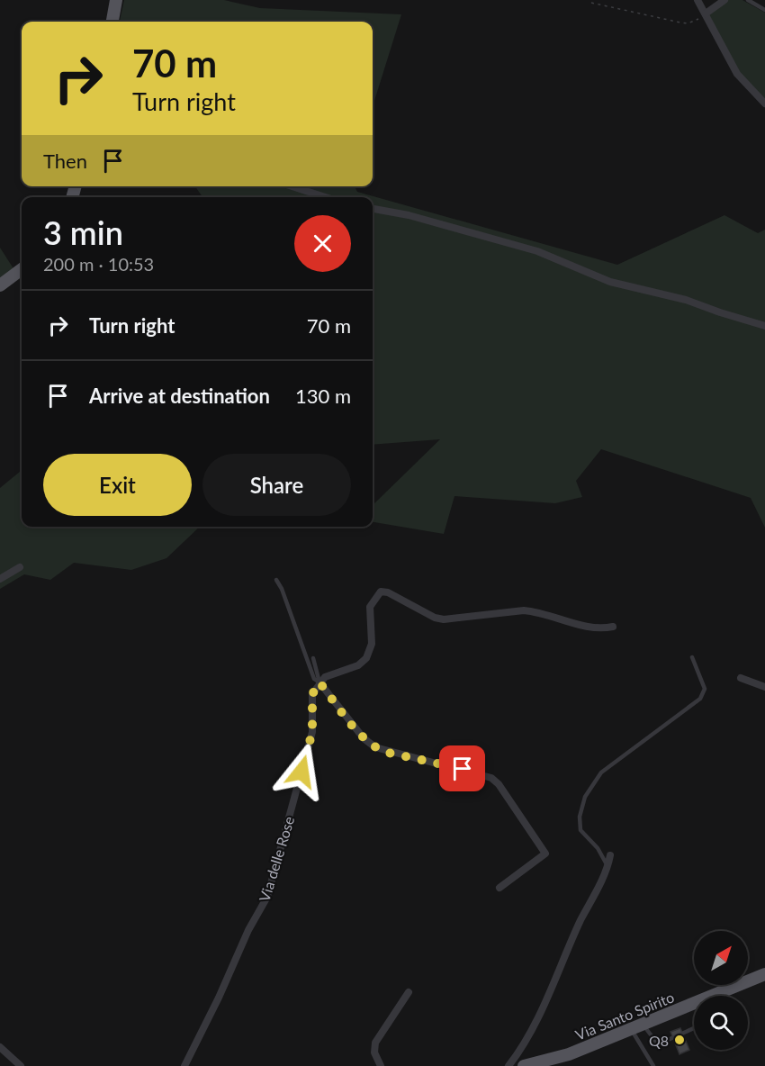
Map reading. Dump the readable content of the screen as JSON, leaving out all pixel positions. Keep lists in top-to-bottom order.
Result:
{
  "streets": {
    "main road": ["Via Santo Spirito"],
    "street": ["Via delle Rose"]
  },
  "places": ["Q8"],
  "north": "top right",
  "page": {
    "turn": ["70 m", "Turn right"],
    "then": "Then",
    "heading": ["3 min", "200 m · 10:53"],
    "list": [
      {
        "name": "Turn right",
        "value": "70 m"
      },
      {
        "name": "Arrive at destination",
        "value": "130 m"
      }
    ],
    "buttons": ["Exit", "Share"]
  }
}
